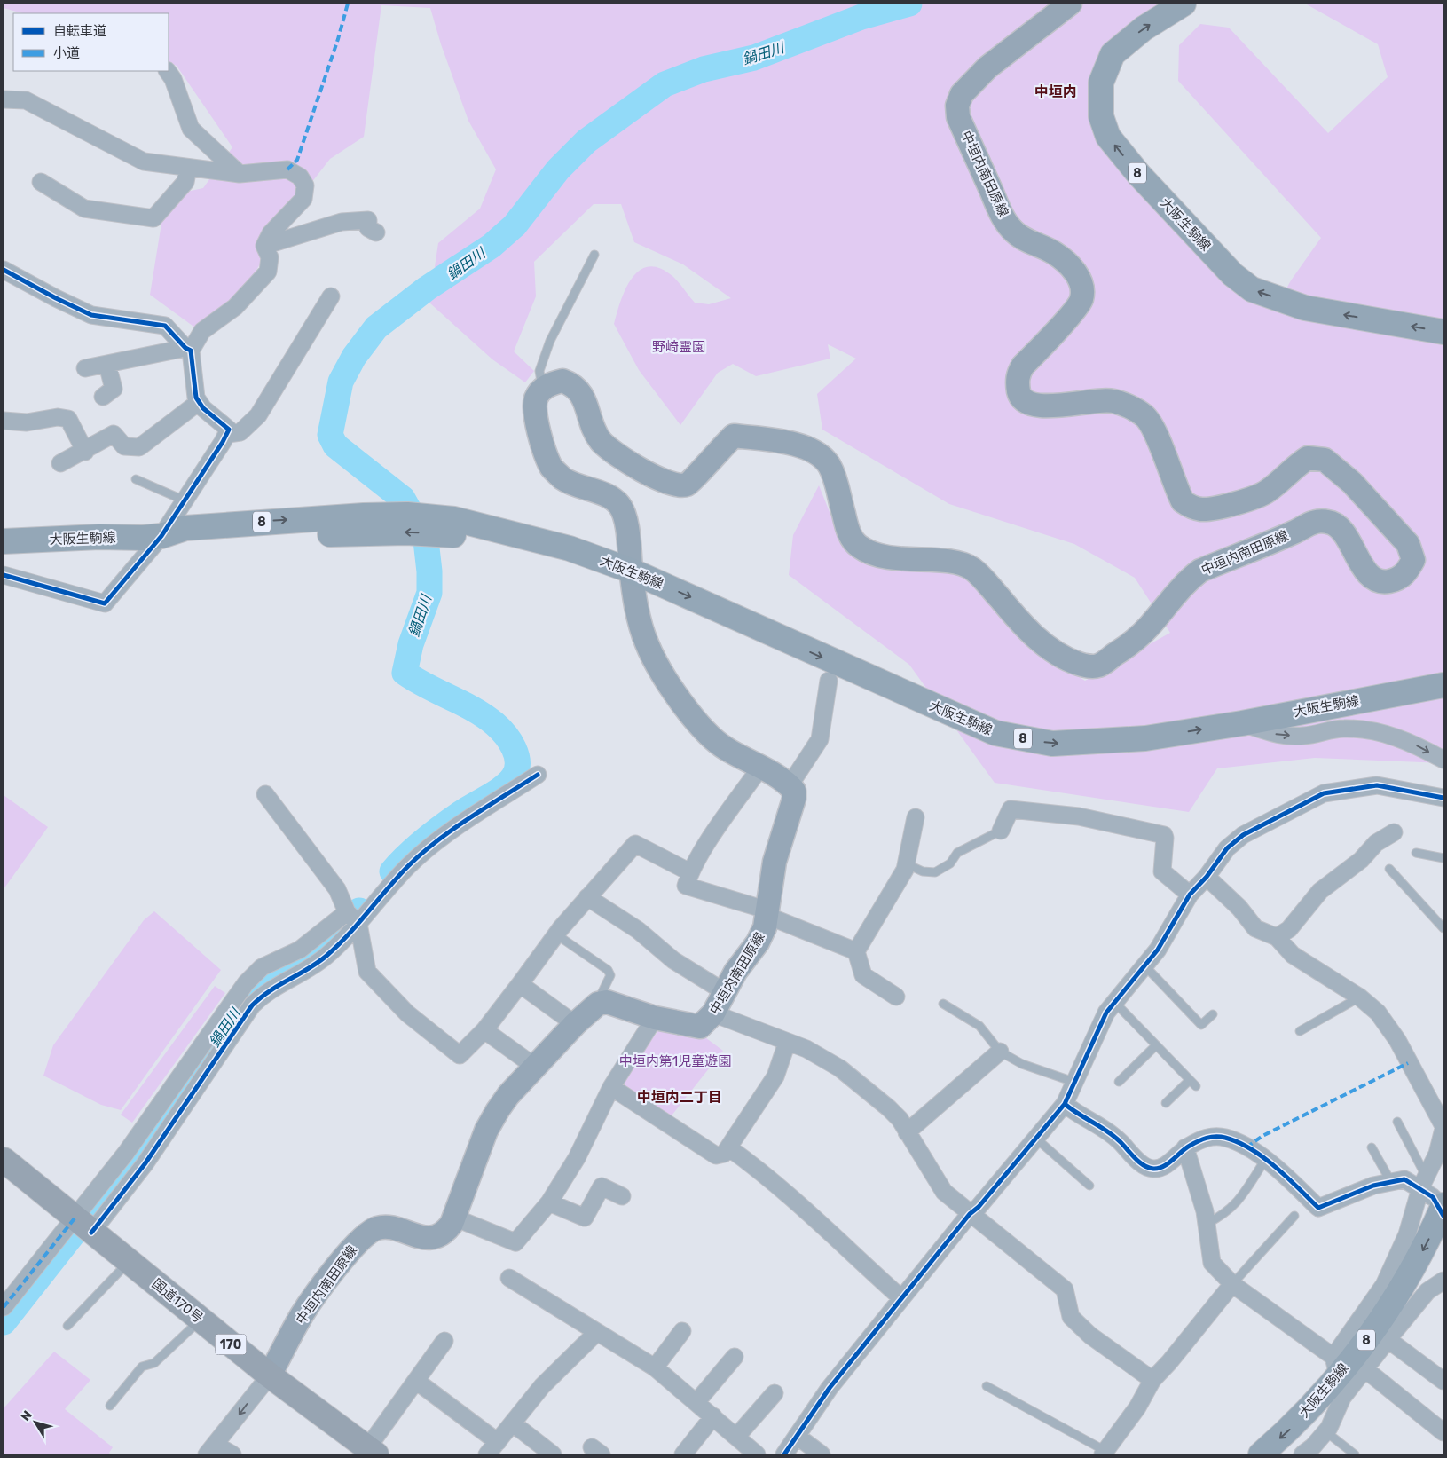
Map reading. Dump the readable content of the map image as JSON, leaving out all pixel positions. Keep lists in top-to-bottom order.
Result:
{
  "streets": {
    "highway": ["国道170号", "170"],
    "main road": ["8", "中垣内南田原線", "大阪生駒線"]
  },
  "crossings": [
    ["中垣内南田原線", "国道170号"]
  ],
  "districts": ["中垣内", "中垣内二丁目"],
  "water": ["鍋田川"],
  "parks": ["野崎霊園", "中垣内第1児童遊園"],
  "legend": ["自転車道", "小道"],
  "north": "top left"
}
